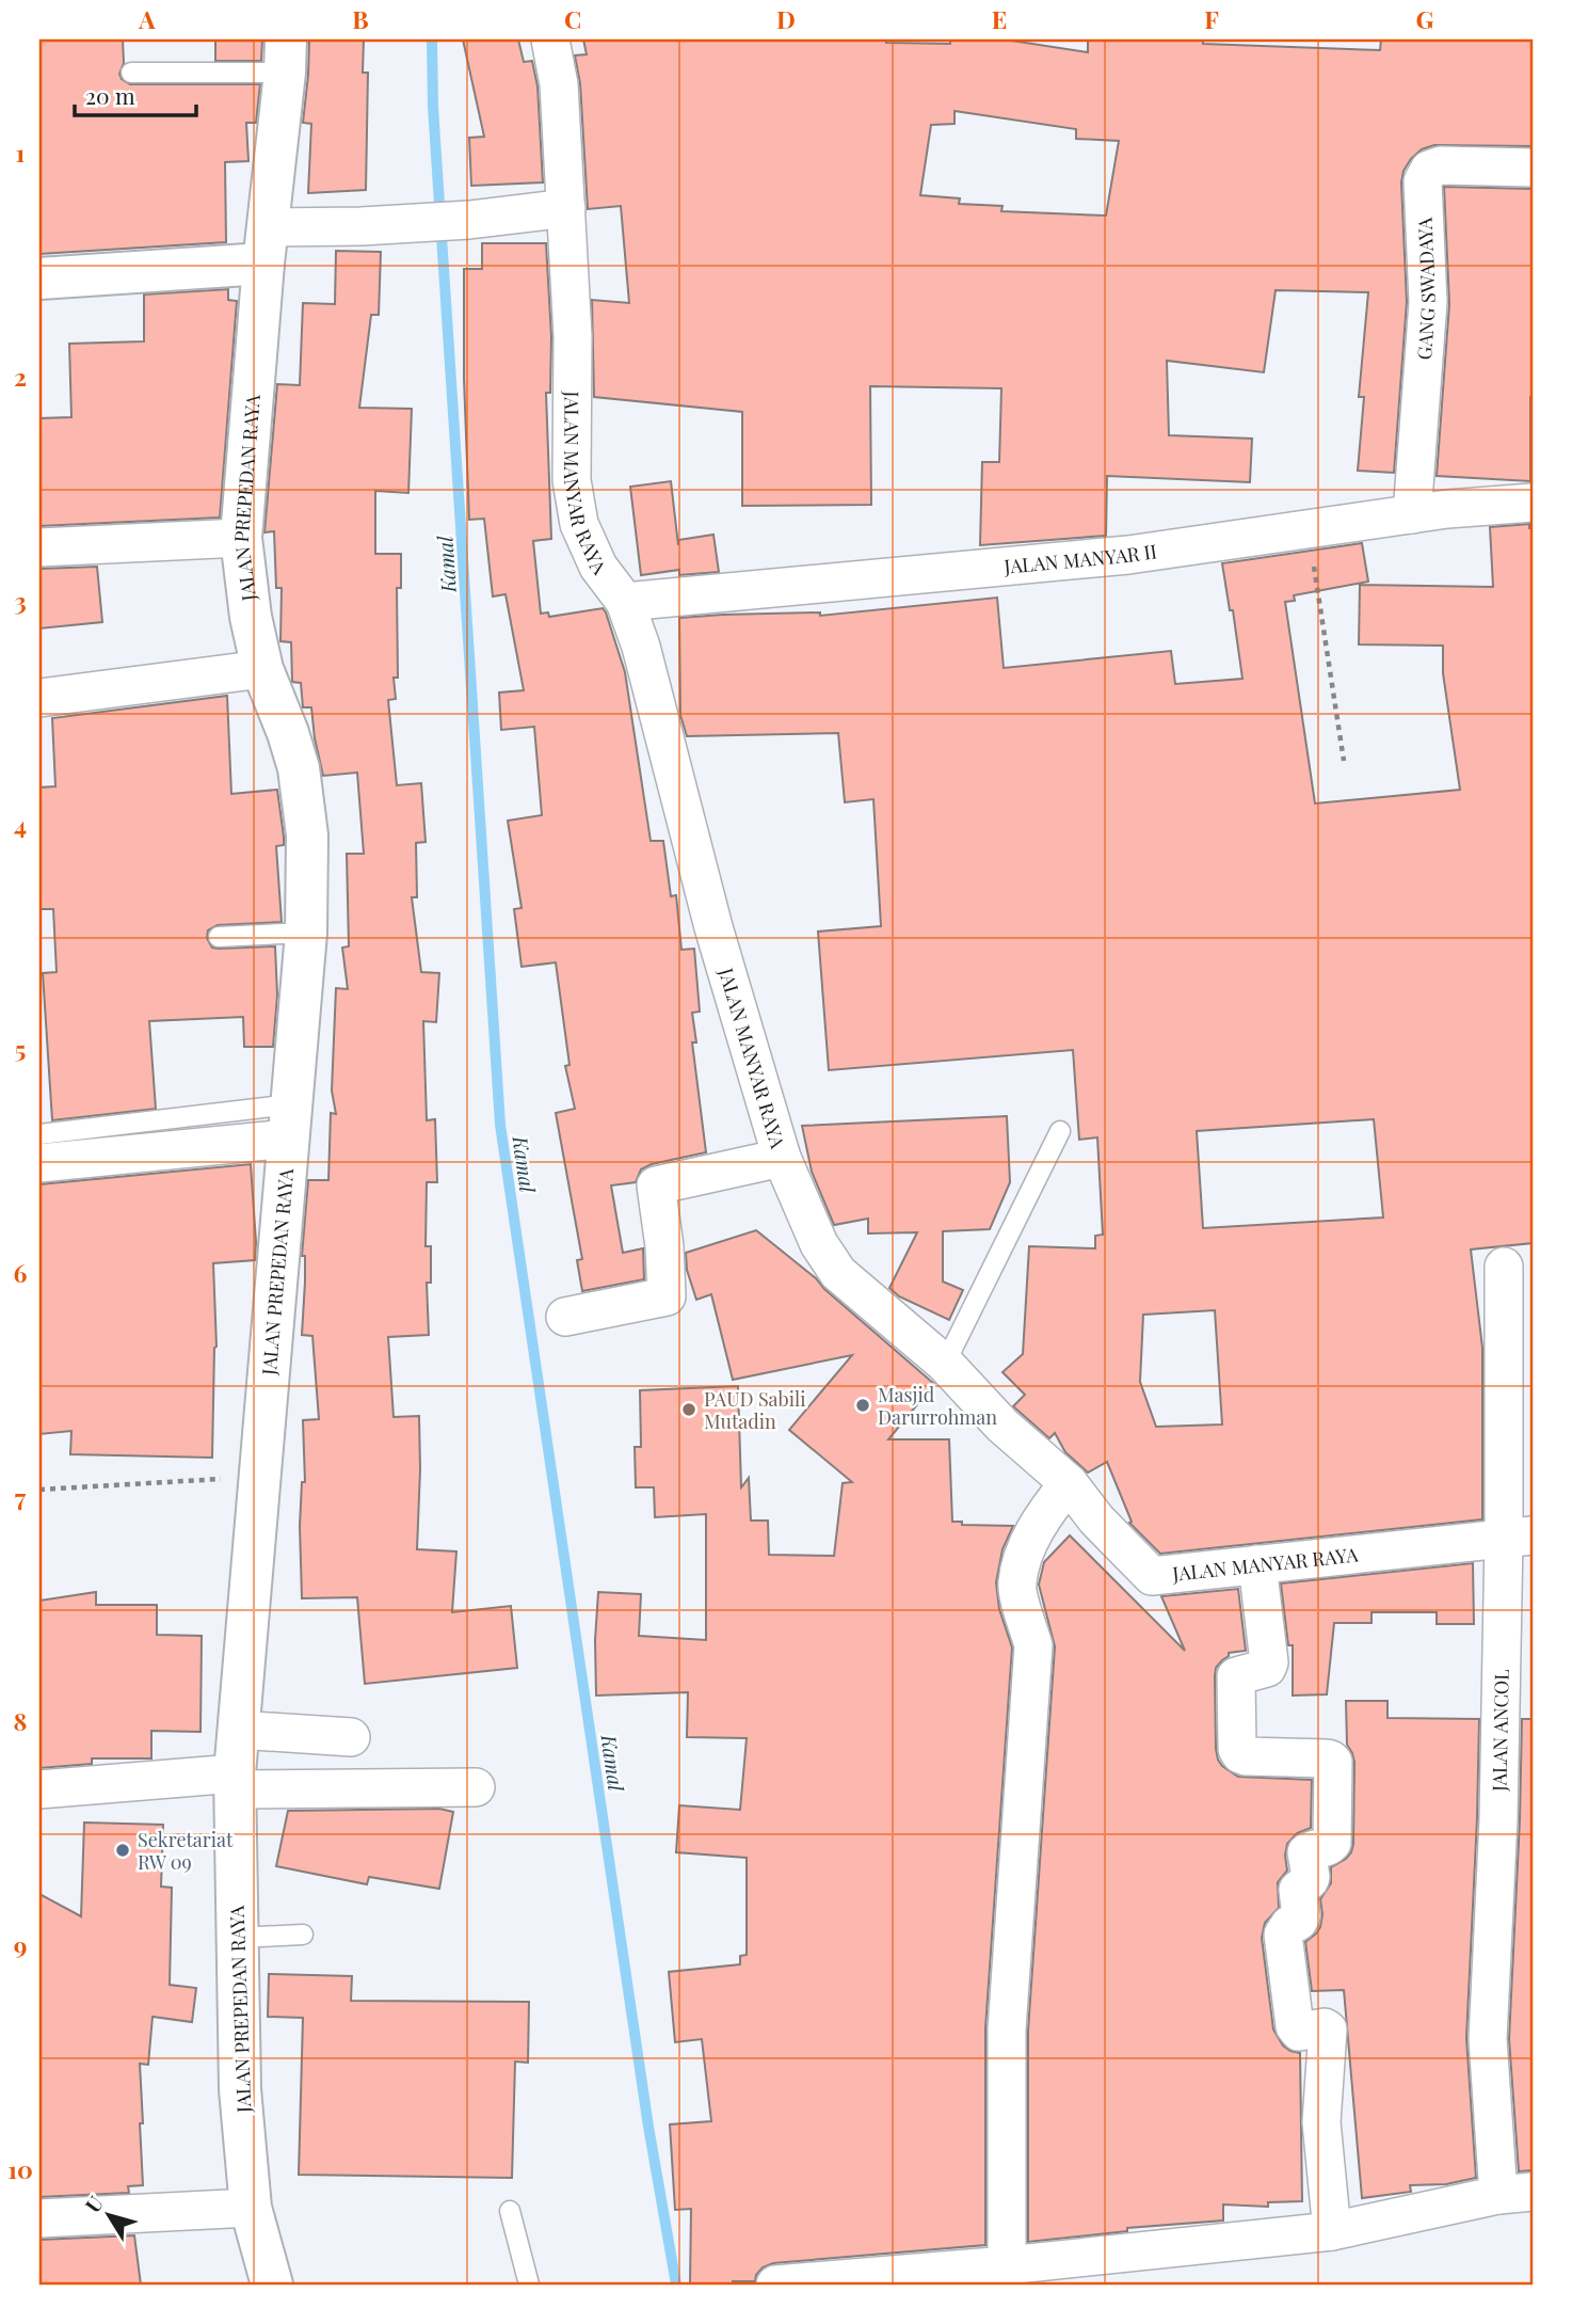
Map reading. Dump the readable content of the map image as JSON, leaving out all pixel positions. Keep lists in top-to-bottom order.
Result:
{
  "streets": {
    "street": [
      "GANG SWADAYA",
      "JALAN MANYAR RAYA",
      "JALAN PREPEDAN RAYA",
      "JALAN MANYAR II",
      "JALAN ANCOL"
    ]
  },
  "crossings": [
    ["GANG SWADAYA", "JALAN MANYAR II"],
    ["JALAN MANYAR RAYA", "JALAN MANYAR II"],
    ["JALAN MANYAR RAYA", "JALAN ANCOL"]
  ],
  "water": ["Kamal"],
  "places": ["Masjid Darurrohman", "PAUD Sabili Mutadin", "Sekretariat RW 09"],
  "scale_bar": "20 m",
  "north": "top left",
  "grid": {
    "columns": [
      "A",
      "B",
      "C",
      "D",
      "E",
      "F",
      "G"
    ],
    "rows": [
      "1",
      "2",
      "3",
      "4",
      "5",
      "6",
      "7",
      "8",
      "9",
      "10"
    ]
  }
}
